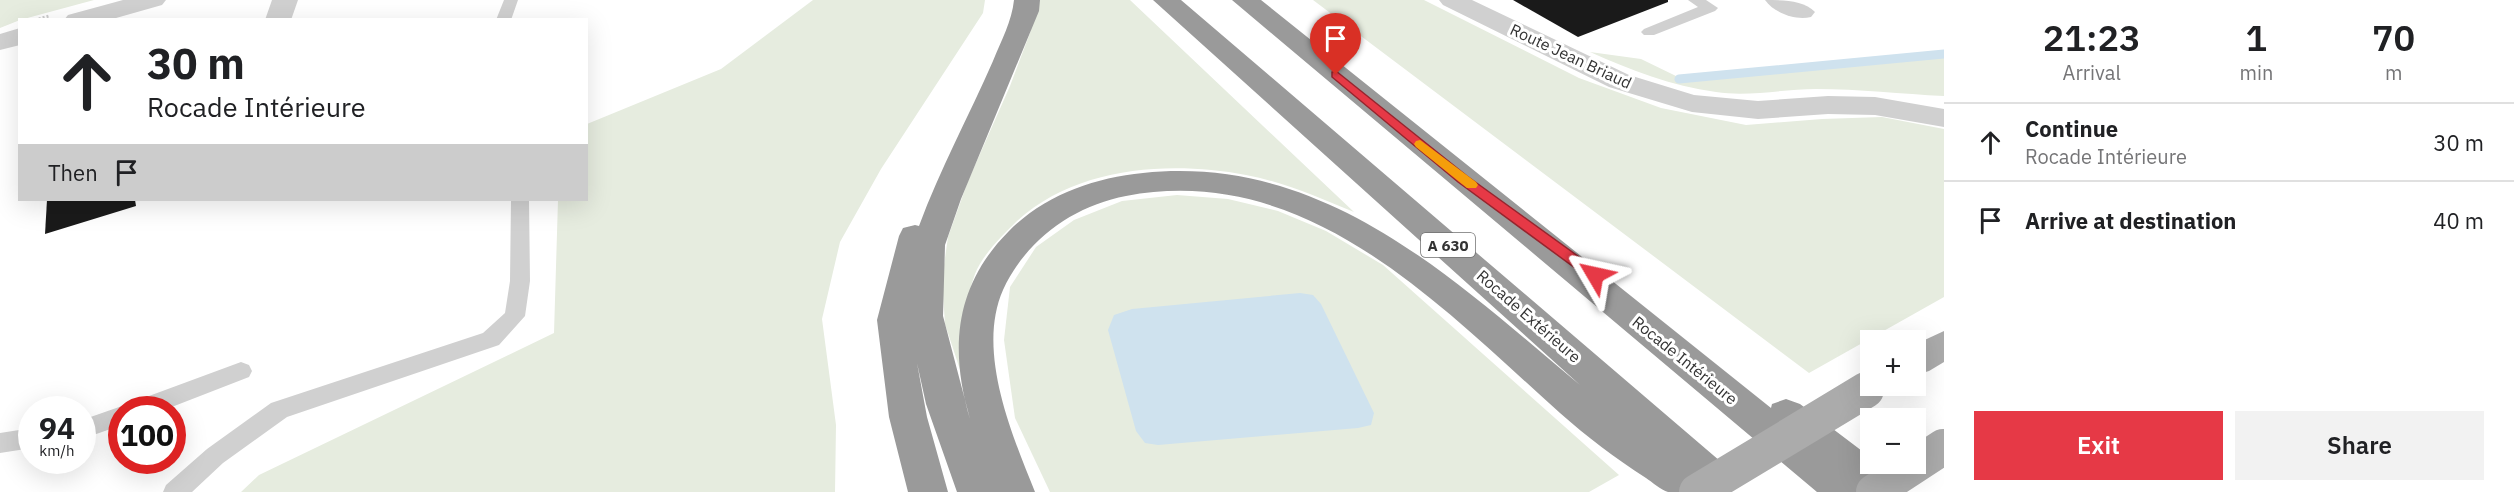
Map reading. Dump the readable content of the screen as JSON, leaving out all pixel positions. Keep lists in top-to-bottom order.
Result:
{
  "streets": {
    "highway": ["A 630", "Rocade Extérieure", "Rocade Intérieure"],
    "street": ["Route Jean Briaud"]
  },
  "page": {
    "eta": [
      "21:23",
      "Arrival",
      "1",
      "min",
      "70",
      "m"
    ],
    "turn": ["30 m", "Rocade Intérieure"],
    "list": [
      {
        "name": "Continue",
        "note": "Rocade Intérieure",
        "value": "30 m"
      },
      {
        "name": "Arrive at destination",
        "value": "40 m"
      }
    ],
    "then": "Then",
    "map_buttons": ["+", "−"],
    "speed": "94 km/h",
    "limit": "100",
    "buttons": ["Exit", "Share"]
  }
}
